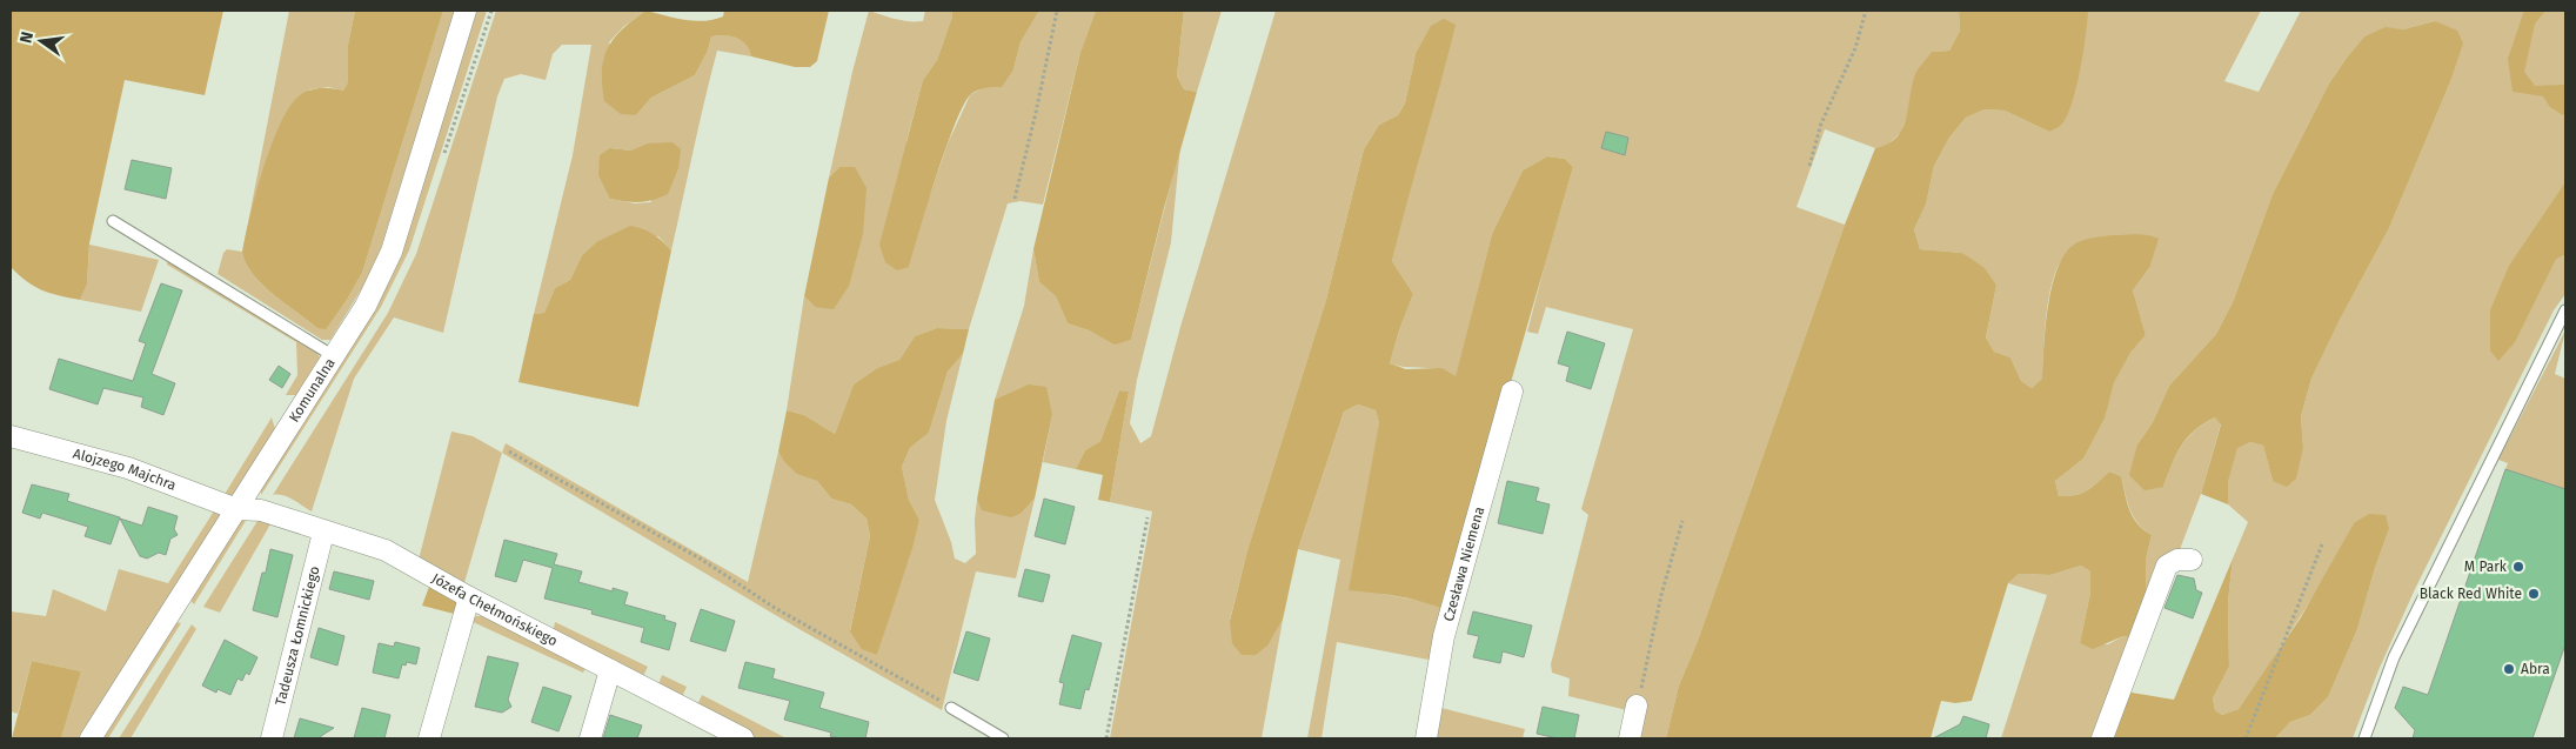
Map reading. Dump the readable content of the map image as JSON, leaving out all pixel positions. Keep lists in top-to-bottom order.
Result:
{
  "streets": {
    "street": [
      "Komunalna",
      "Alojzego Majchra",
      "Czesława Niemena",
      "Józefa Chełmońskiego",
      "Tadeusza Łomnickiego"
    ]
  },
  "crossings": [
    ["Komunalna", "Alojzego Majchra"],
    ["Komunalna", "Józefa Chełmońskiego"],
    ["Alojzego Majchra", "Józefa Chełmońskiego"],
    ["Józefa Chełmońskiego", "Tadeusza Łomnickiego"]
  ],
  "places": ["M Park", "Black Red White", "Abra"],
  "north": "left"
}
